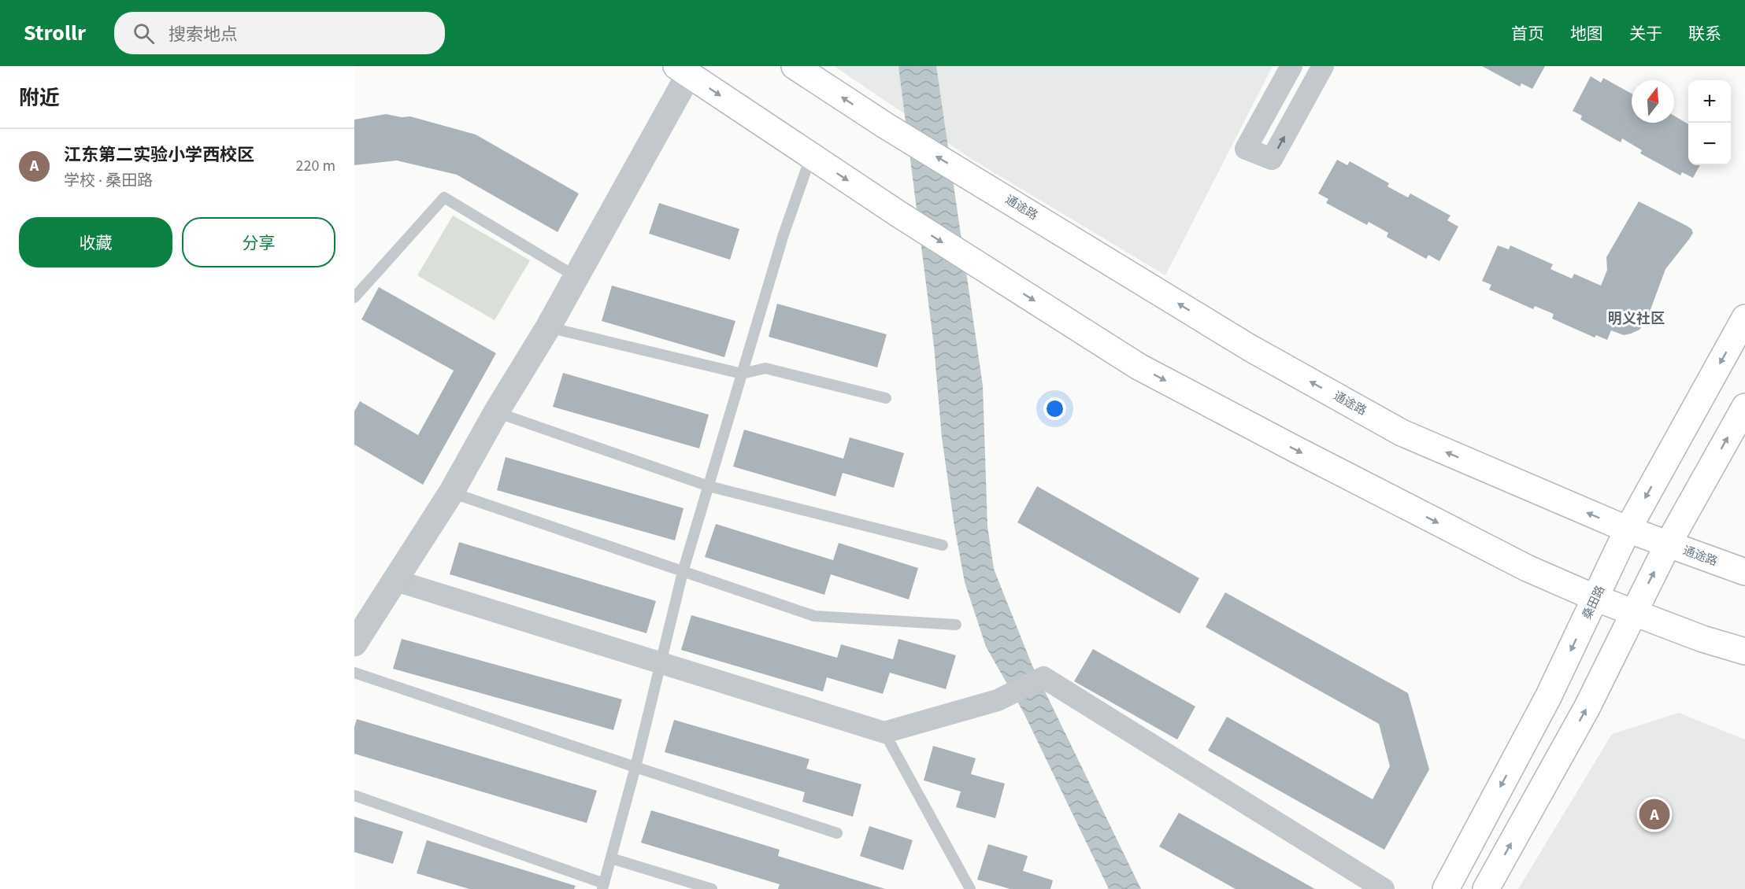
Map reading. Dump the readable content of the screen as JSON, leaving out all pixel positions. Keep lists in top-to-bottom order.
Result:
{
  "streets": {
    "main road": ["通途路", "桑田路"]
  },
  "crossings": [
    ["通途路", "桑田路"]
  ],
  "districts": ["明义社区"],
  "north": "top",
  "page": {
    "header": "Strollr",
    "search": "搜索地点",
    "nav": [
      "首页",
      "地图",
      "关于",
      "联系"
    ],
    "heading": "附近",
    "map_buttons": ["+", "−"],
    "list": [
      {
        "mark": "A",
        "name": "江东第二实验小学西校区",
        "note": "学校 · 桑田路",
        "value": "220 m"
      }
    ],
    "buttons": ["收藏", "分享"],
    "pins": "A"
  }
}
